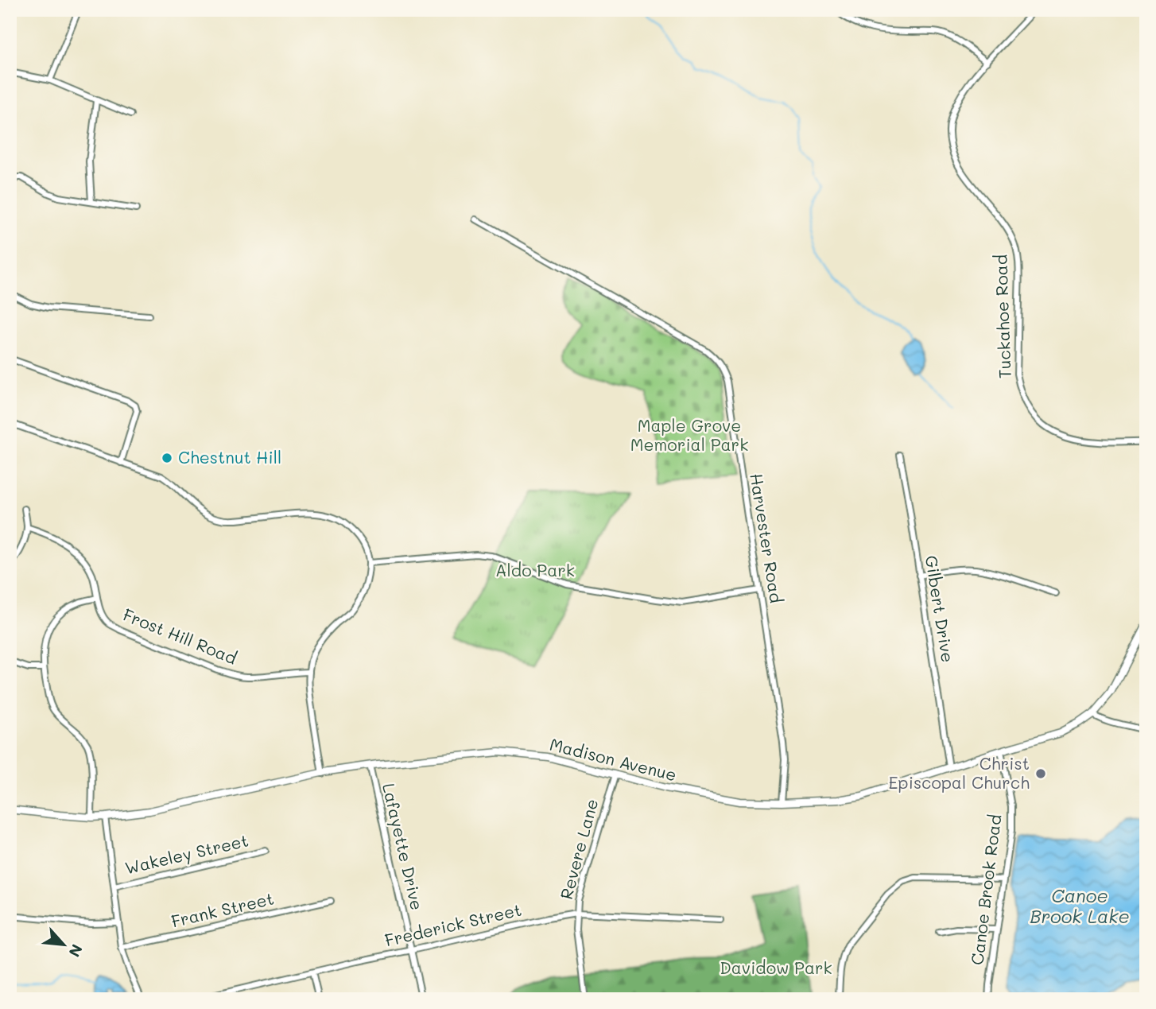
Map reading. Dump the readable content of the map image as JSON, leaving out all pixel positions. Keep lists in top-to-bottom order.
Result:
{
  "streets": {
    "street": [
      "Tuckahoe Road",
      "Harvester Road",
      "Gilbert Drive",
      "Frost Hill Road",
      "Madison Avenue",
      "Lafayette Drive",
      "Revere Lane",
      "Wakeley Street",
      "Canoe Brook Road",
      "Frank Street",
      "Frederick Street"
    ]
  },
  "crossings": [
    ["Harvester Road", "Madison Avenue"],
    ["Gilbert Drive", "Madison Avenue"],
    ["Madison Avenue", "Lafayette Drive"],
    ["Madison Avenue", "Revere Lane"],
    ["Madison Avenue", "Canoe Brook Road"],
    ["Lafayette Drive", "Frederick Street"],
    ["Revere Lane", "Frederick Street"]
  ],
  "water": ["Canoe Brook Lake"],
  "parks": ["Maple Grove Memorial Park", "Aldo Park", "Davidow Park"],
  "places": ["Chestnut Hill", "Christ Episcopal Church"],
  "north": "bottom right"
}
